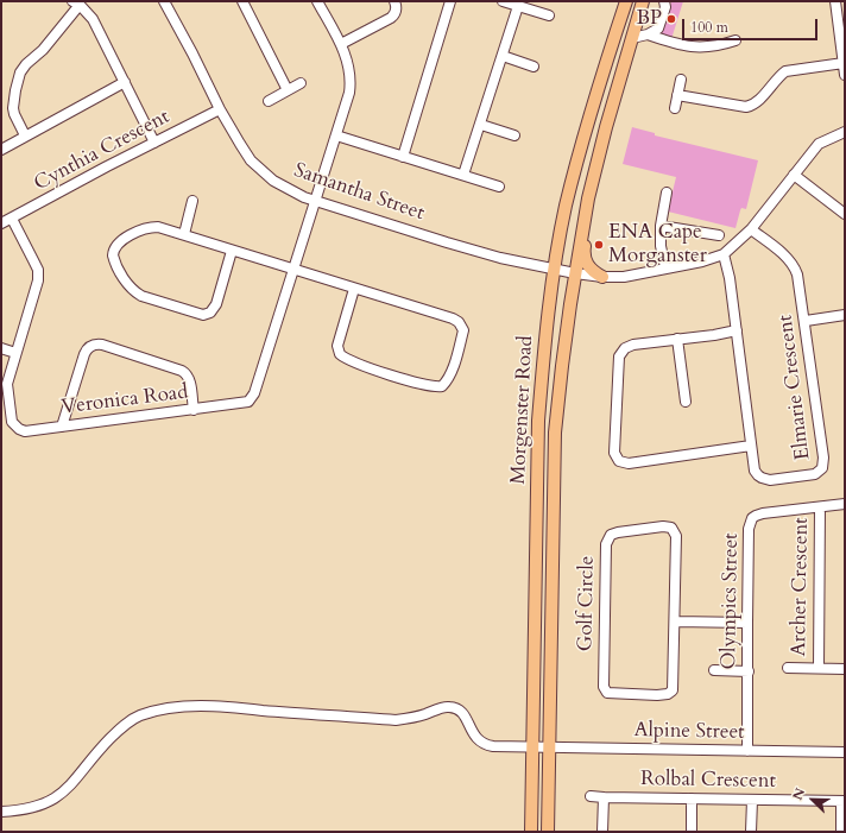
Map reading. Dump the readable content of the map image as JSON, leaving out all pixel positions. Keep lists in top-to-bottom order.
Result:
{
  "streets": {
    "main road": ["Morgenster Road"],
    "street": [
      "Cynthia Crescent",
      "Samantha Street",
      "Elmarie Crescent",
      "Veronica Road",
      "Archer Crescent",
      "Olympics Street",
      "Golf Circle",
      "Alpine Street",
      "Rolbal Crescent"
    ]
  },
  "crossings": [
    ["Cynthia Crescent", "Samantha Street"],
    ["Cynthia Crescent", "Veronica Road"],
    ["Samantha Street", "Elmarie Crescent"],
    ["Samantha Street", "Veronica Road"],
    ["Samantha Street", "Morgenster Road"],
    ["Morgenster Road", "Alpine Street"],
    ["Archer Crescent", "Olympics Street"],
    ["Olympics Street", "Alpine Street"]
  ],
  "places": ["BP", "ENA Cape Morganster"],
  "scale_bar": "100 m",
  "north": "top left"
}
